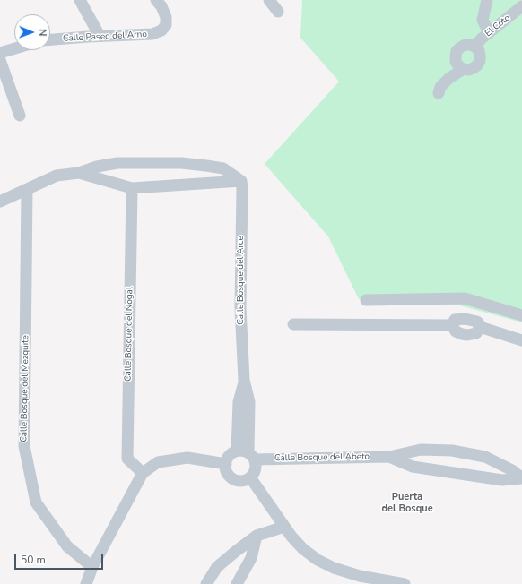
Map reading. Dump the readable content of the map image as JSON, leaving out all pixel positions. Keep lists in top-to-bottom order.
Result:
{
  "streets": {
    "street": [
      "El Coto",
      "Calle Paseo del Arno",
      "Calle Bosque del Arce",
      "Calle Bosque del Nogal",
      "Calle Bosque del Mezquite",
      "Calle Bosque del Abeto"
    ]
  },
  "crossings": [
    ["Calle Bosque del Arce", "Calle Bosque del Abeto"]
  ],
  "districts": ["Puerta del Bosque"],
  "scale_bar": "50 m",
  "north": "right"
}
